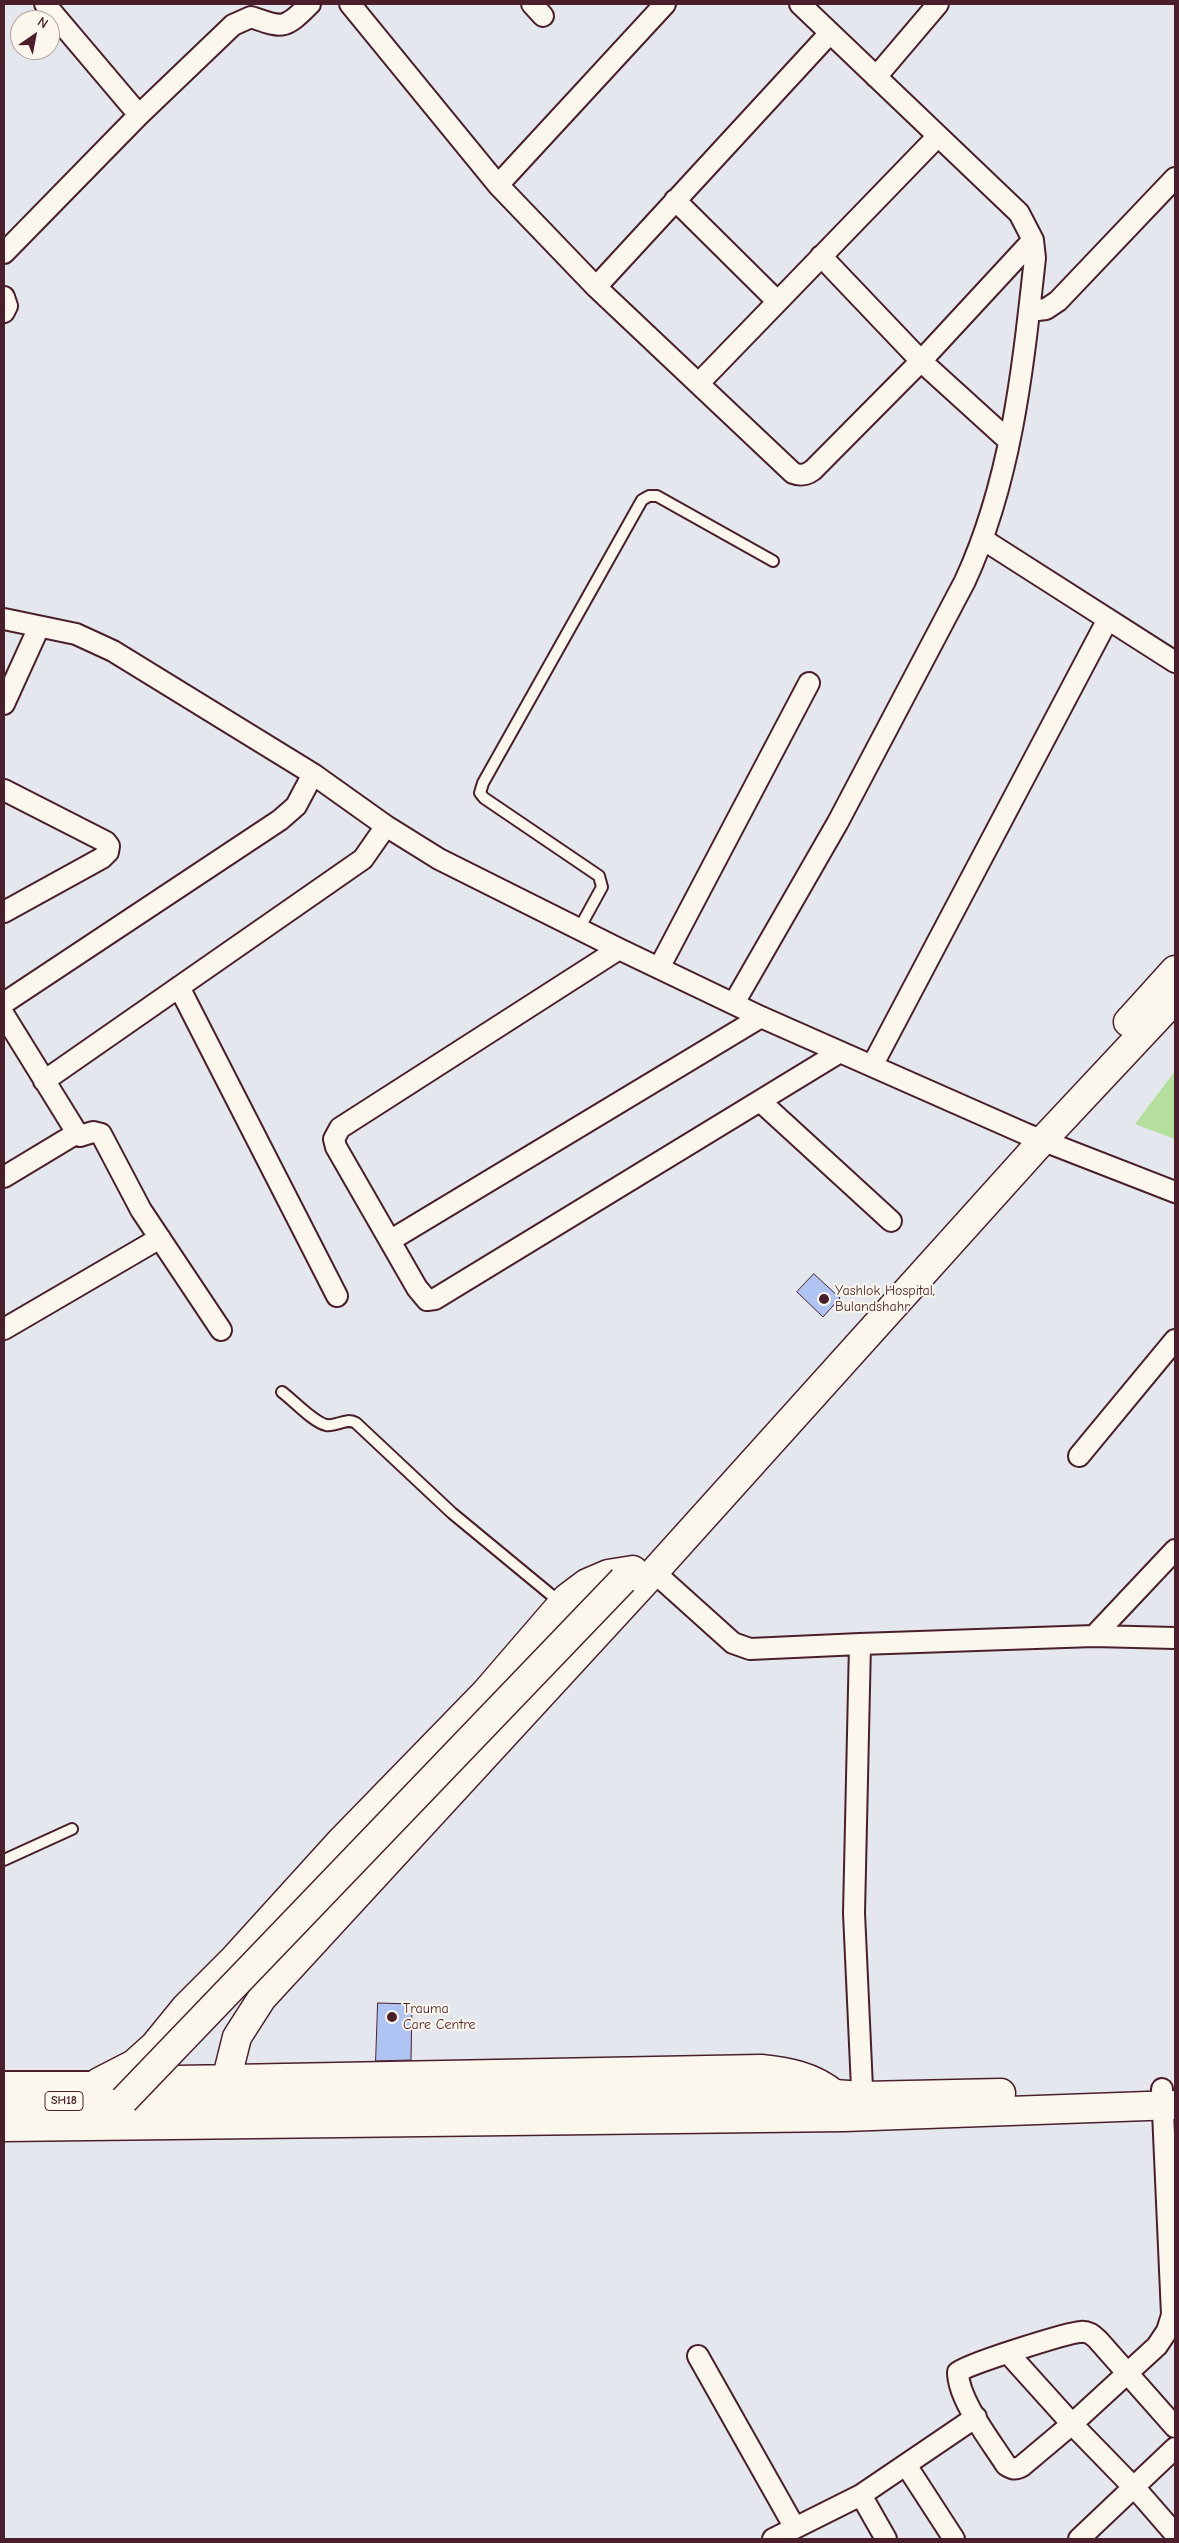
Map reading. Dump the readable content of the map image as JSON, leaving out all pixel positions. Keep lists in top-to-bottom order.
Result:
{
  "streets": {
    "street": ["SH18"]
  },
  "places": ["Yashlok Hospital, Bulandshahr", "Trauma Care Centre"],
  "north": "top right"
}
